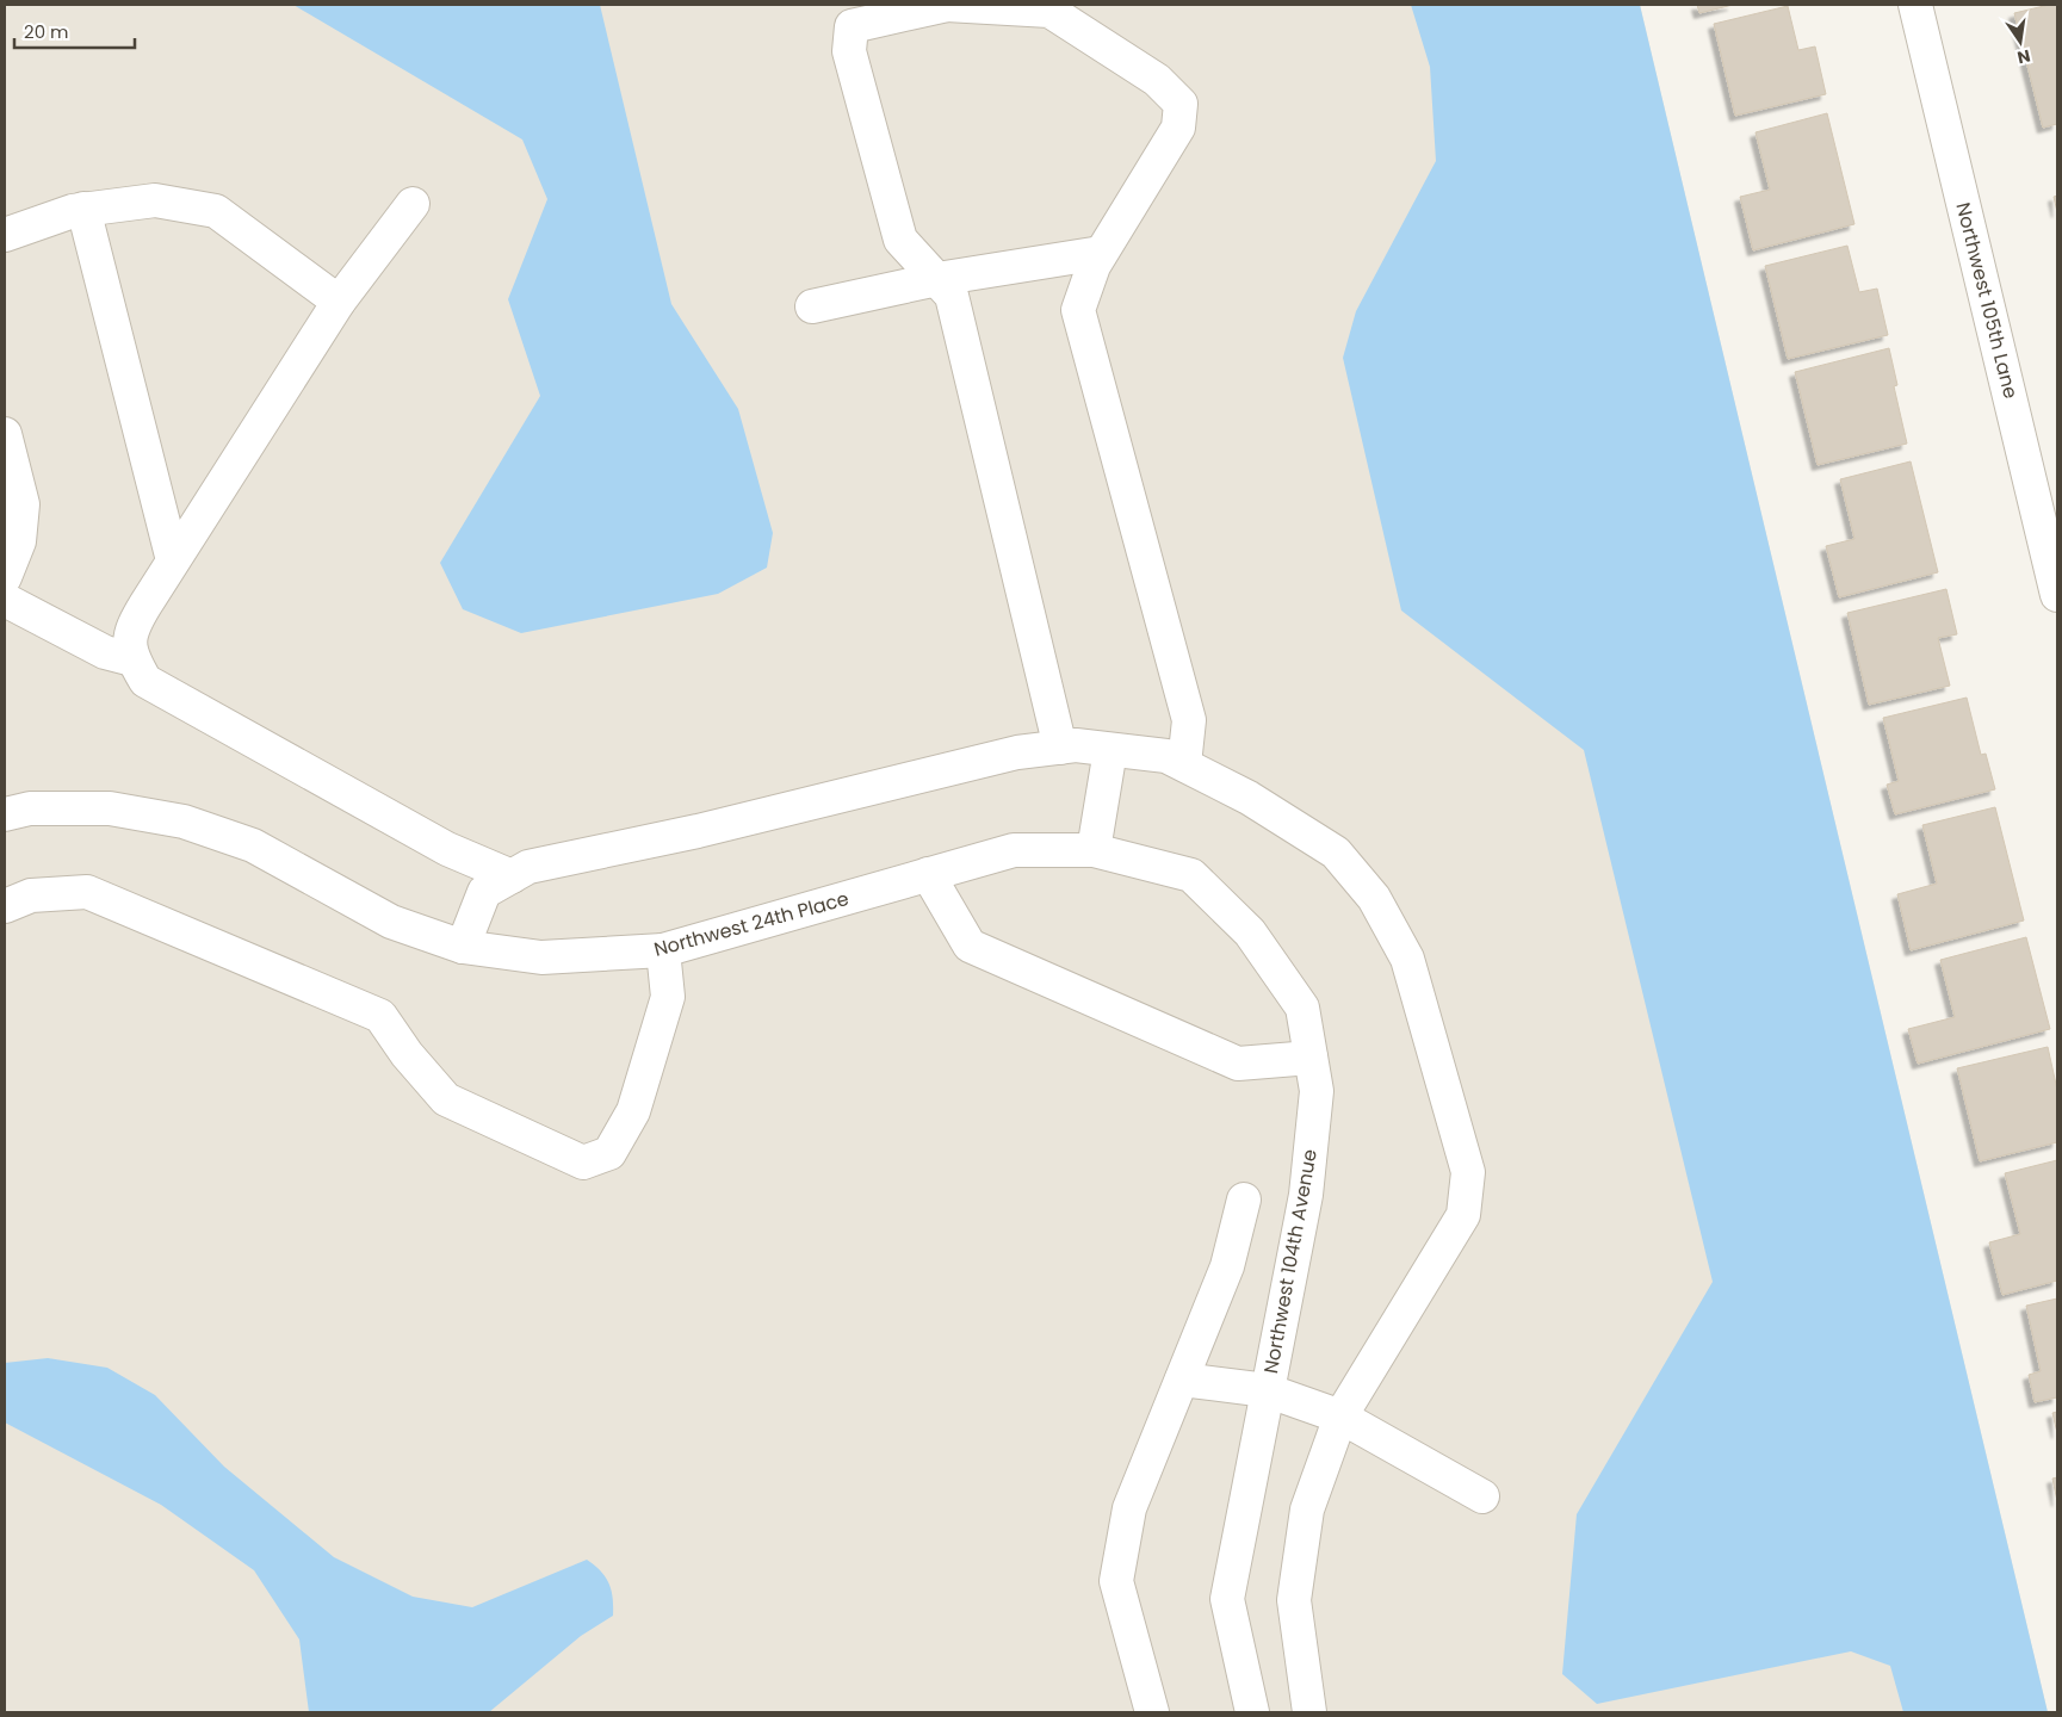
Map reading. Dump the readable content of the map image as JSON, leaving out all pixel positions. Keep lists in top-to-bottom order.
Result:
{
  "streets": {
    "street": ["Northwest 105th Lane", "Northwest 24th Place", "Northwest 104th Avenue"]
  },
  "crossings": [
    ["Northwest 24th Place", "Northwest 104th Avenue"]
  ],
  "scale_bar": "20 m",
  "north": "bottom"
}
